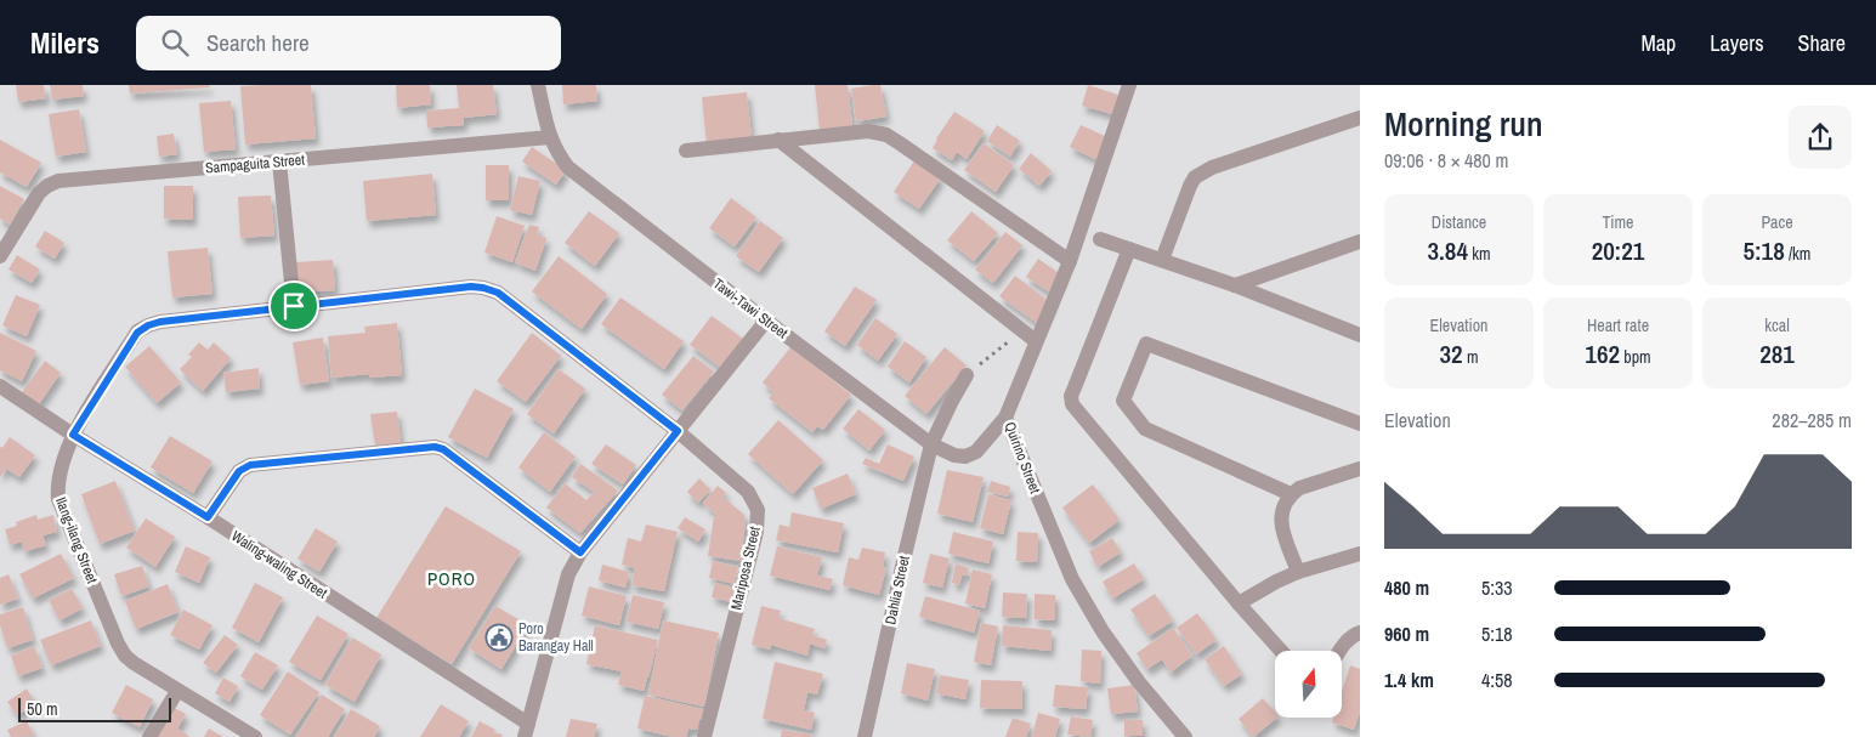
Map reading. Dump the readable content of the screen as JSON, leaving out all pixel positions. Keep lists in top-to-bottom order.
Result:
{
  "streets": {
    "street": [
      "Sampaguita Street",
      "Tawi-Tawi Street",
      "Quirino Street",
      "Ilang-ilang Street",
      "Waling-waling Street",
      "Mariposa Street",
      "Dahlia Street"
    ]
  },
  "crossings": [
    ["Sampaguita Street", "Tawi-Tawi Street"],
    ["Tawi-Tawi Street", "Quirino Street"],
    ["Tawi-Tawi Street", "Dahlia Street"],
    ["Ilang-ilang Street", "Waling-waling Street"],
    ["Ilang-ilang Street", "Mariposa Street"]
  ],
  "districts": ["PORO"],
  "places": {
    "public building": ["Poro Barangay Hall"]
  },
  "scale_bar": "50 m",
  "north": "top",
  "page": {
    "header": "Milers",
    "search": "Search here",
    "nav": ["Map", "Layers", "Share"],
    "heading": ["Morning run", "09:06 · 8 × 480 m"],
    "stats": [
      ["Distance", "3.84 km"],
      ["Time", "20:21"],
      ["Pace", "5:18 /km"],
      ["Elevation", "32 m"],
      ["Heart rate", "162 bpm"],
      ["kcal", "281"]
    ],
    "chart": ["Elevation", "282–285 m"],
    "list": [
      {
        "name": "480 m",
        "note": "5:33"
      },
      {
        "name": "960 m",
        "note": "5:18"
      },
      {
        "name": "1.4 km",
        "note": "4:58"
      }
    ],
    "scale": "50 m"
  }
}
